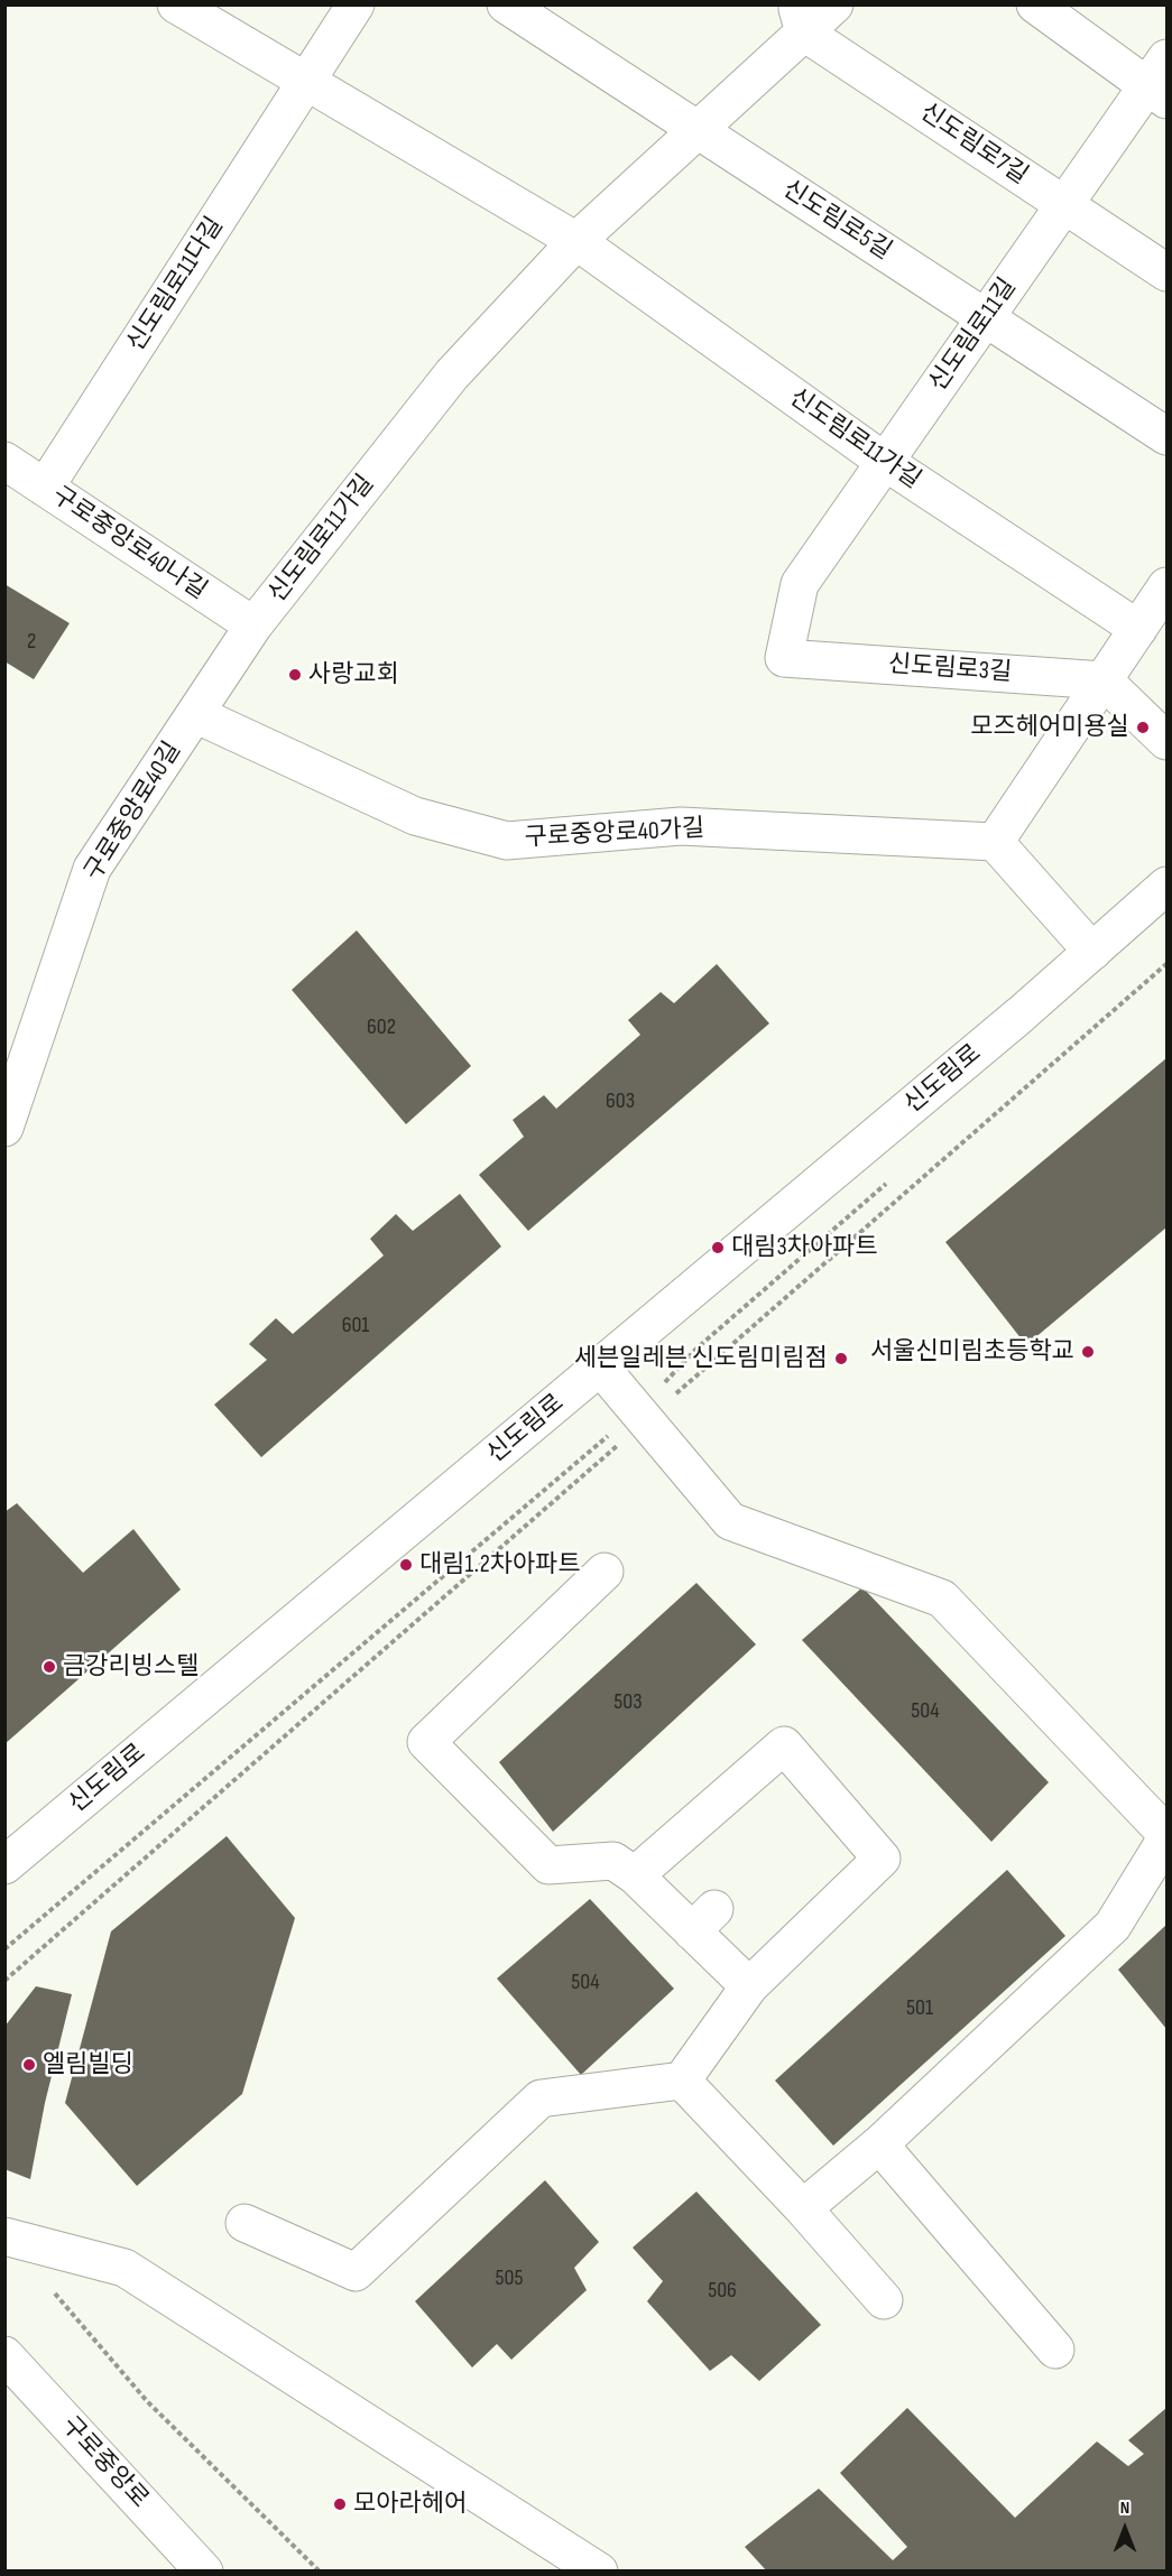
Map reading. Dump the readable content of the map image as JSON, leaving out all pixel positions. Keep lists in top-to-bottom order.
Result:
{
  "streets": {
    "street": [
      "신도림로7길",
      "신도림로5길",
      "신도림로11다길",
      "신도림로11길",
      "신도림로11가길",
      "구로중앙로40나길",
      "신도림로3길",
      "구로중앙로40길",
      "구로중앙로40가길",
      "신도림로",
      "구로중앙로"
    ]
  },
  "crossings": [
    ["신도림로7길", "신도림로11길"],
    ["신도림로7길", "신도림로11가길"],
    ["신도림로5길", "신도림로11길"],
    ["신도림로5길", "신도림로11가길"],
    ["신도림로11다길", "구로중앙로40나길"],
    ["신도림로11길", "신도림로11가길"],
    ["신도림로11길", "신도림로3길"],
    ["신도림로11가길", "구로중앙로40나길"],
    ["신도림로11가길", "구로중앙로40길"],
    ["구로중앙로40나길", "구로중앙로40길"],
    ["구로중앙로40길", "구로중앙로40가길"]
  ],
  "places": [
    "사랑교회",
    "모즈헤어미용실",
    "대림3차아파트",
    "서울신미림초등학교",
    "세븐일레븐 신도림미림점",
    "대림1.2차아파트",
    "금강리빙스텔",
    "엘림빌딩",
    "모아라헤어"
  ],
  "house_numbers": [
    "2",
    "602",
    "603",
    "601",
    "503",
    "504",
    "504",
    "501",
    "505",
    "506"
  ],
  "north": "top"
}
